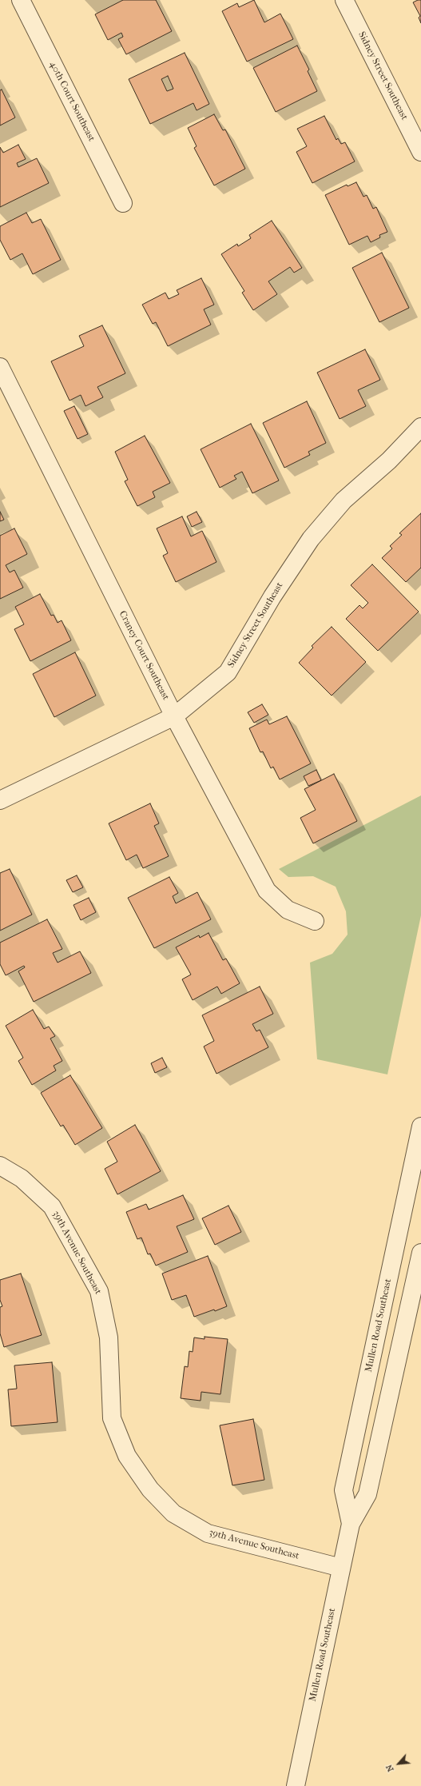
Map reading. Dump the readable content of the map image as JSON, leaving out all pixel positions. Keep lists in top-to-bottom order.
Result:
{
  "streets": {
    "street": [
      "Sidney Street Southeast",
      "40th Court Southeast",
      "Craney Court Southeast",
      "39th Avenue Southeast",
      "Mullen Road Southeast"
    ]
  },
  "crossings": [
    ["Sidney Street Southeast", "Craney Court Southeast"],
    ["39th Avenue Southeast", "Mullen Road Southeast"]
  ],
  "north": "bottom left"
}
